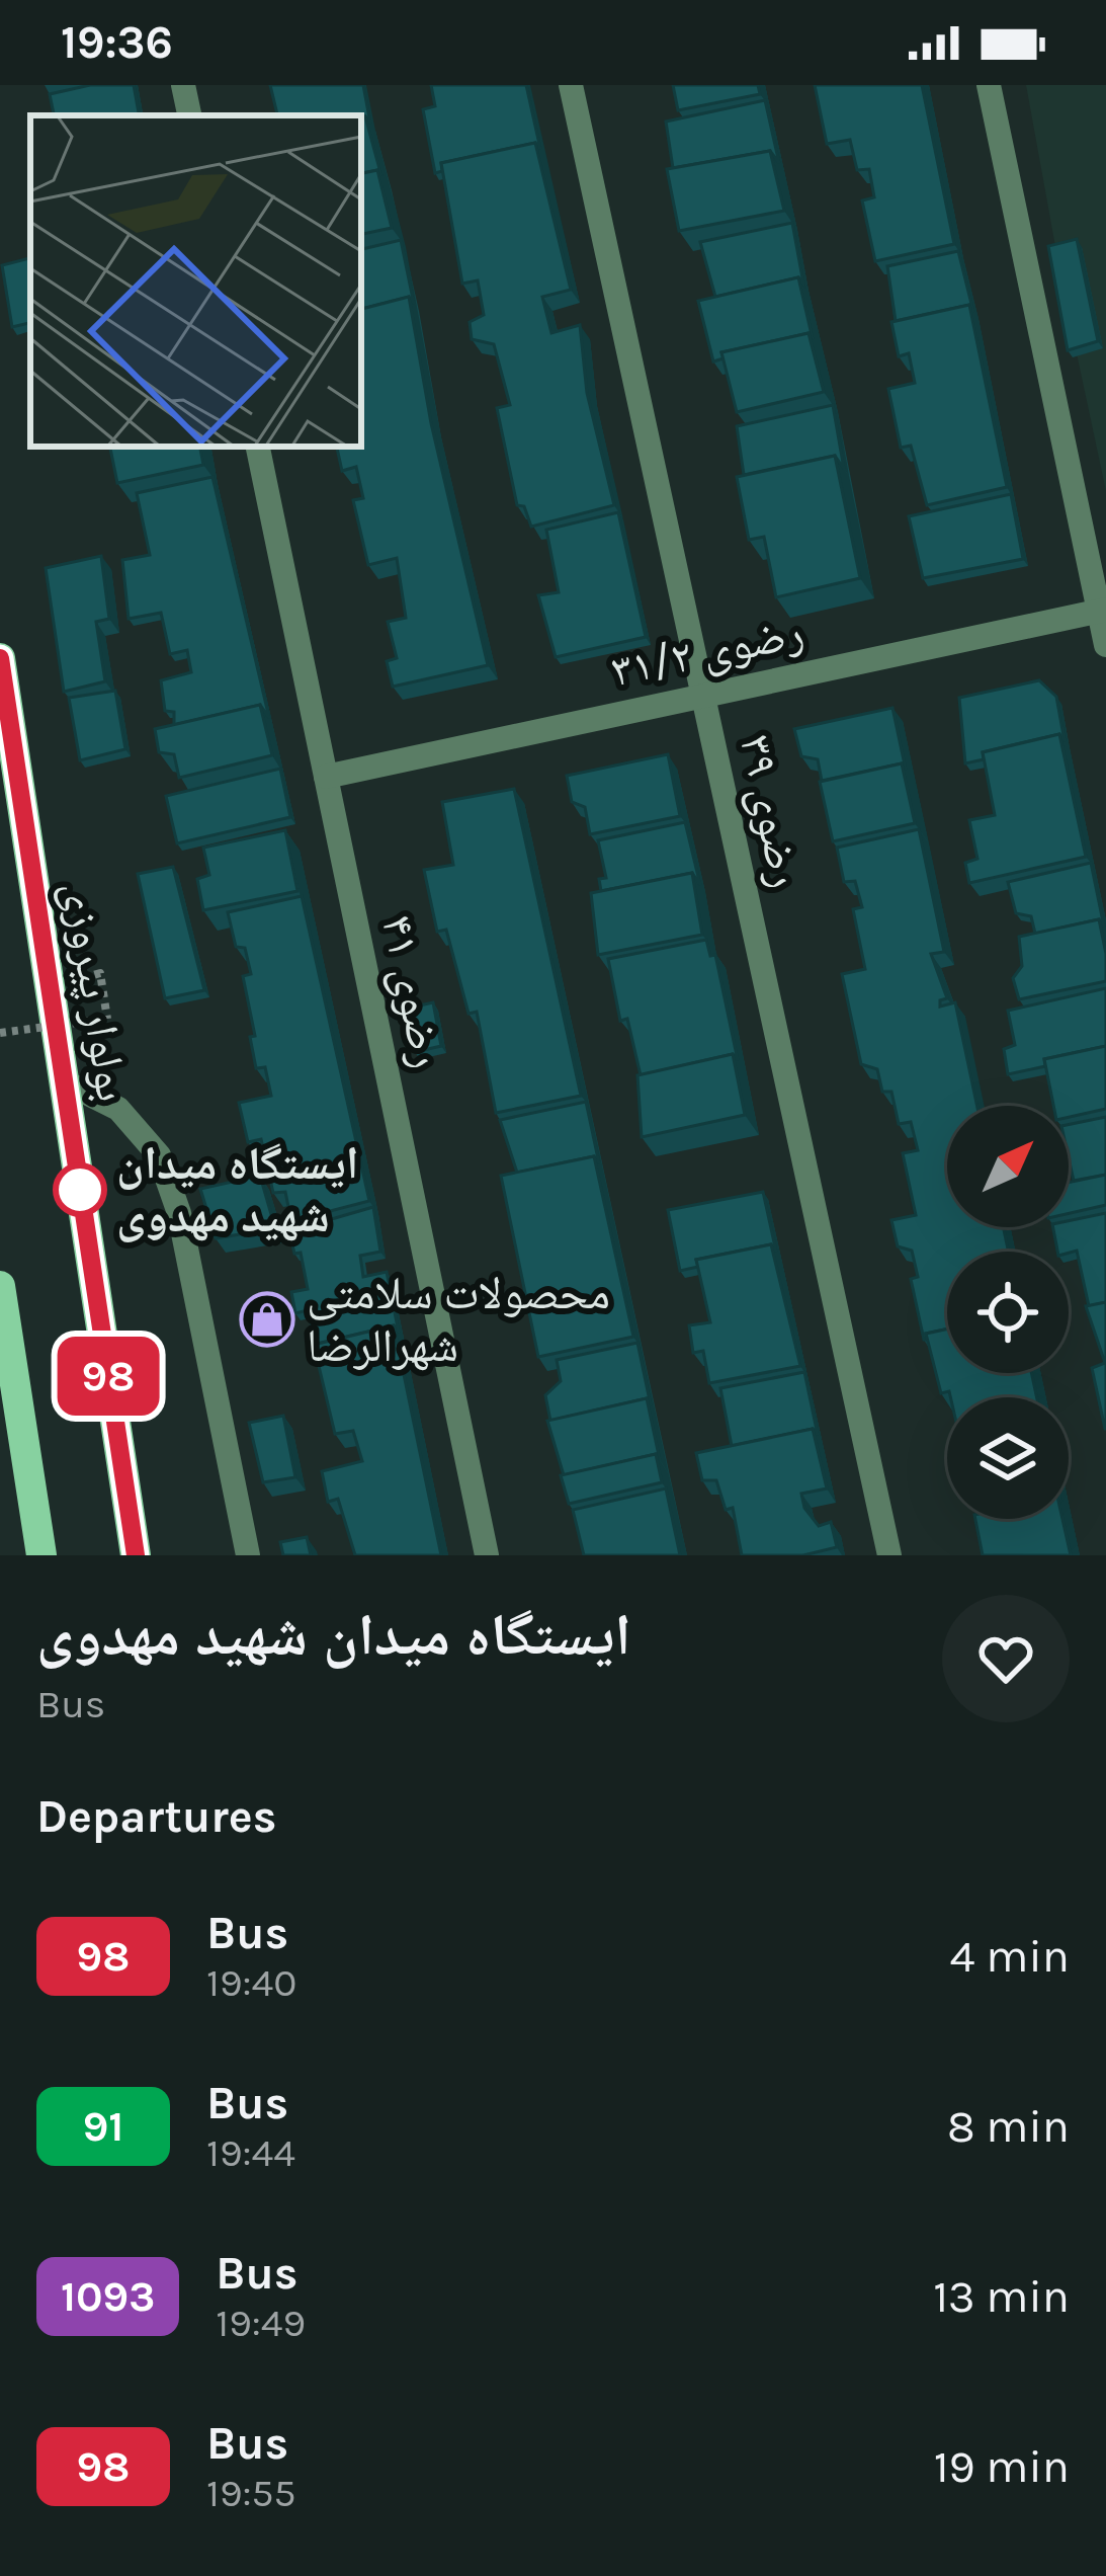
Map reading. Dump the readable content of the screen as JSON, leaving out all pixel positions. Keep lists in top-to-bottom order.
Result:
{
  "streets": {
    "main road": ["بولوار پیروزی"],
    "street": ["رضوی ۳۱/۲", "رضوی ۳۹", "رضوی ۴۱"]
  },
  "crossings": [
    ["رضوی ۳۱/۲", "رضوی ۳۹"],
    ["رضوی ۳۱/۲", "رضوی ۴۱"]
  ],
  "places": {
    "other": ["ایستگاه میدان شهید مهدوی"],
    "shop": ["محصولات سلامتی شهرالرضا"]
  },
  "lines": ["bus line 98"],
  "north": "top right",
  "page": {
    "status": "19:36",
    "on_map": "98",
    "heading": [
      ["ایستگاه میدان شهید مهدوی", "Bus"],
      "Departures"
    ],
    "list": [
      {
        "mark": "98",
        "name": "Bus",
        "note": "19:40",
        "value": "4 min"
      },
      {
        "mark": "91",
        "name": "Bus",
        "note": "19:44",
        "value": "8 min"
      },
      {
        "mark": "1093",
        "name": "Bus",
        "note": "19:49",
        "value": "13 min"
      },
      {
        "mark": "98",
        "name": "Bus",
        "note": "19:55",
        "value": "19 min"
      }
    ]
  }
}
